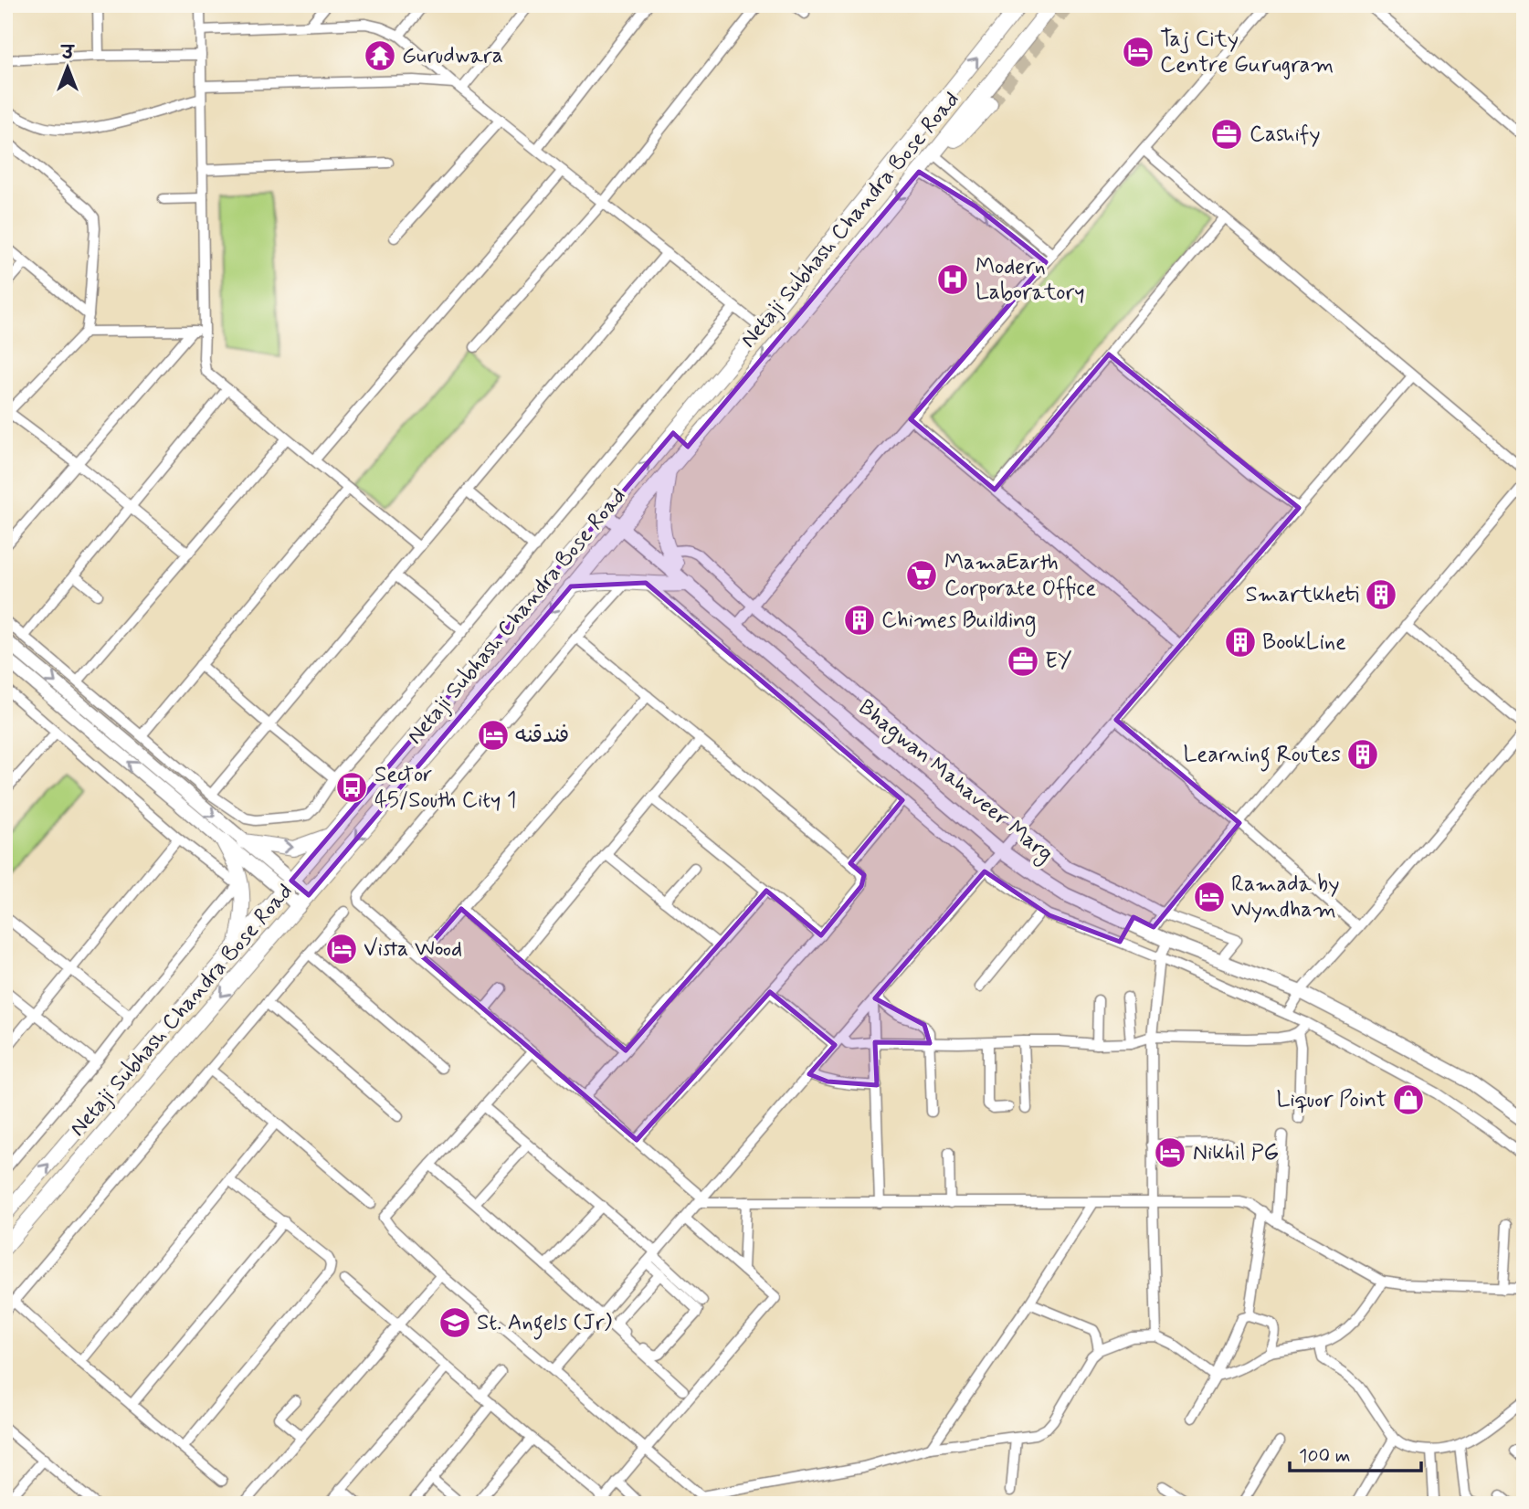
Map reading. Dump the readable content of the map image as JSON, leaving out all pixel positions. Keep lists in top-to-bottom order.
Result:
{
  "streets": {
    "main road": ["Netaji Subhash Chandra Bose Road"],
    "street": ["Bhagwan Mahaveer Marg"]
  },
  "crossings": [
    ["Netaji Subhash Chandra Bose Road", "Bhagwan Mahaveer Marg"]
  ],
  "places": {
    "hotel": [
      "Taj City Centre Gurugram",
      "فندقنه",
      "Ramada by Wyndham",
      "Vista Wood",
      "Nikhil PG"
    ],
    "temple": ["Gurudwara"],
    "office": ["Cashify", "EY"],
    "hospital": ["Modern Laboratory"],
    "supermarket": ["MamaEarth Corporate Office"],
    "building": [
      "Smartkheti",
      "Chimes Building",
      "BookLine",
      "Learning Routes"
    ],
    "bus stop": ["Sector 45/South City 1"],
    "shop": ["Liquor Point"],
    "school or university": ["St. Angels (Jr)"]
  },
  "scale_bar": "100 m",
  "north": "top"
}
